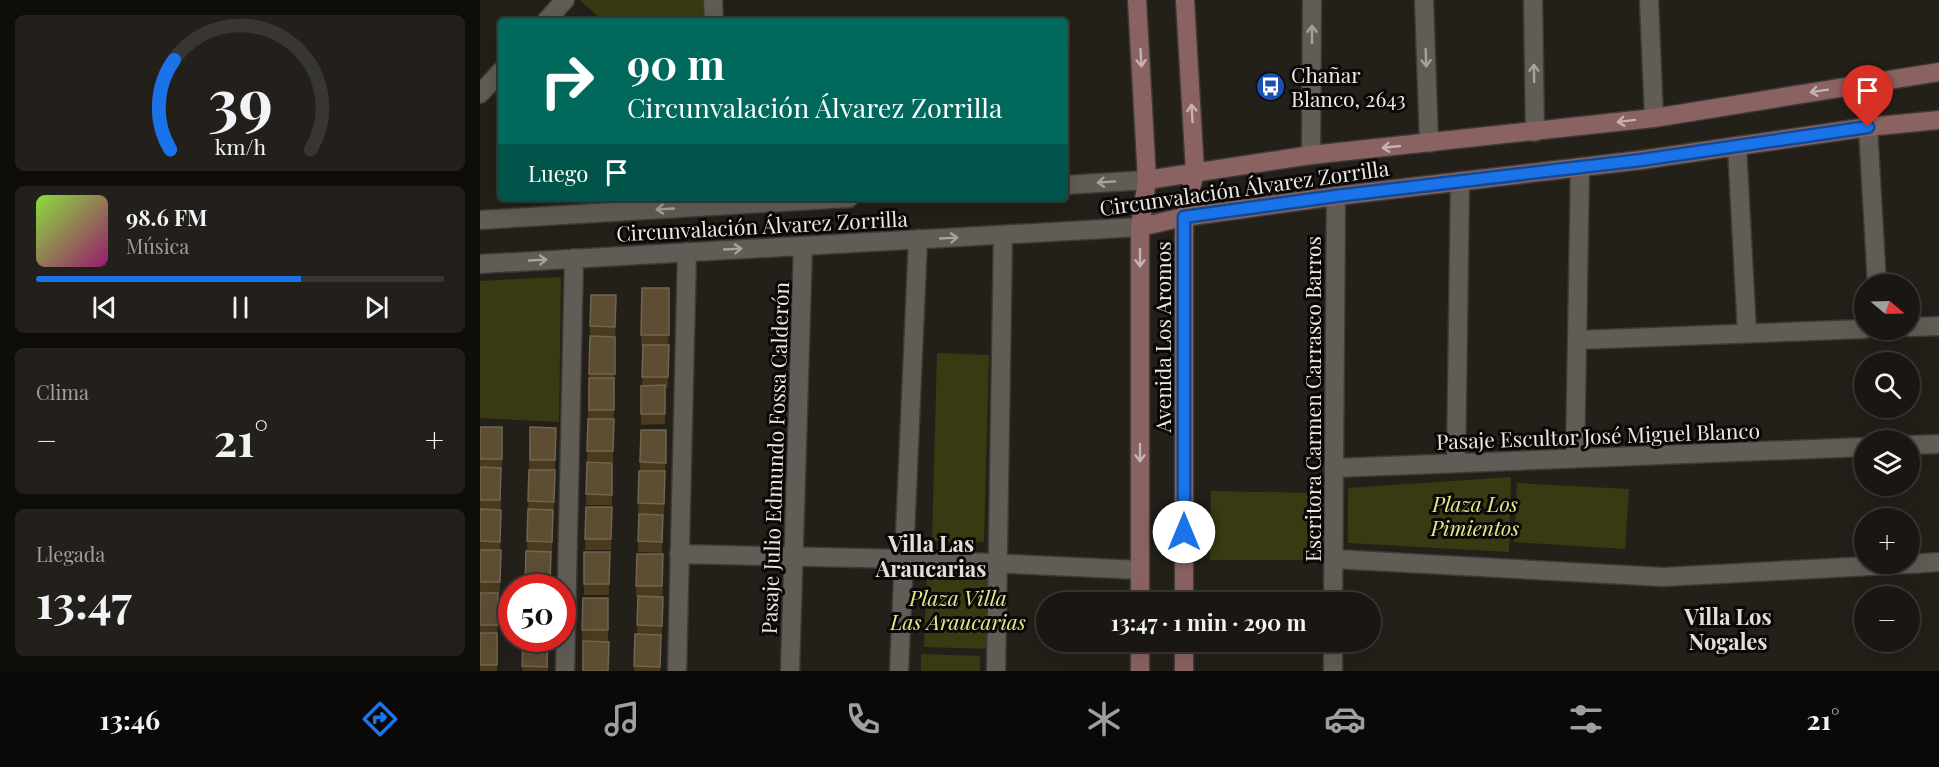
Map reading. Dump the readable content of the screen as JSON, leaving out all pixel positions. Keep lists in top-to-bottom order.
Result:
{
  "streets": {
    "main road": ["Circunvalación Álvarez Zorrilla", "Avenida Los Aromos"],
    "street": ["Escritora Carmen Carrasco Barros", "Pasaje Escultor José Miguel Blanco", "Pasaje Julio Edmundo Fossa Calderón"]
  },
  "crossings": [
    ["Circunvalación Álvarez Zorrilla", "Avenida Los Aromos"],
    ["Circunvalación Álvarez Zorrilla", "Escritora Carmen Carrasco Barros"],
    ["Circunvalación Álvarez Zorrilla", "Pasaje Julio Edmundo Fossa Calderón"],
    ["Escritora Carmen Carrasco Barros", "Pasaje Escultor José Miguel Blanco"]
  ],
  "districts": ["Villa Las Araucarias", "Villa Los Nogales"],
  "parks": ["Plaza Los Pimientos", "Plaza Villa Las Araucarias"],
  "places": {
    "bus stop": ["Chañar Blanco, 2643"]
  },
  "north": "right",
  "page": {
    "turn": ["90 m", "Circunvalación Álvarez Zorrilla"],
    "then": "Luego",
    "song": ["98.6 FM", "Música"],
    "map_buttons": ["+", "−"],
    "tile": [
      "Clima",
      ["Llegada", "13:47"]
    ],
    "heat": ["−", "21°", "+"],
    "limit": "50",
    "trip": "13:47 · 1 min · 290 m",
    "tabs": ["13:46", "21°"],
    "gauge": ["39", "km/h"]
  }
}
